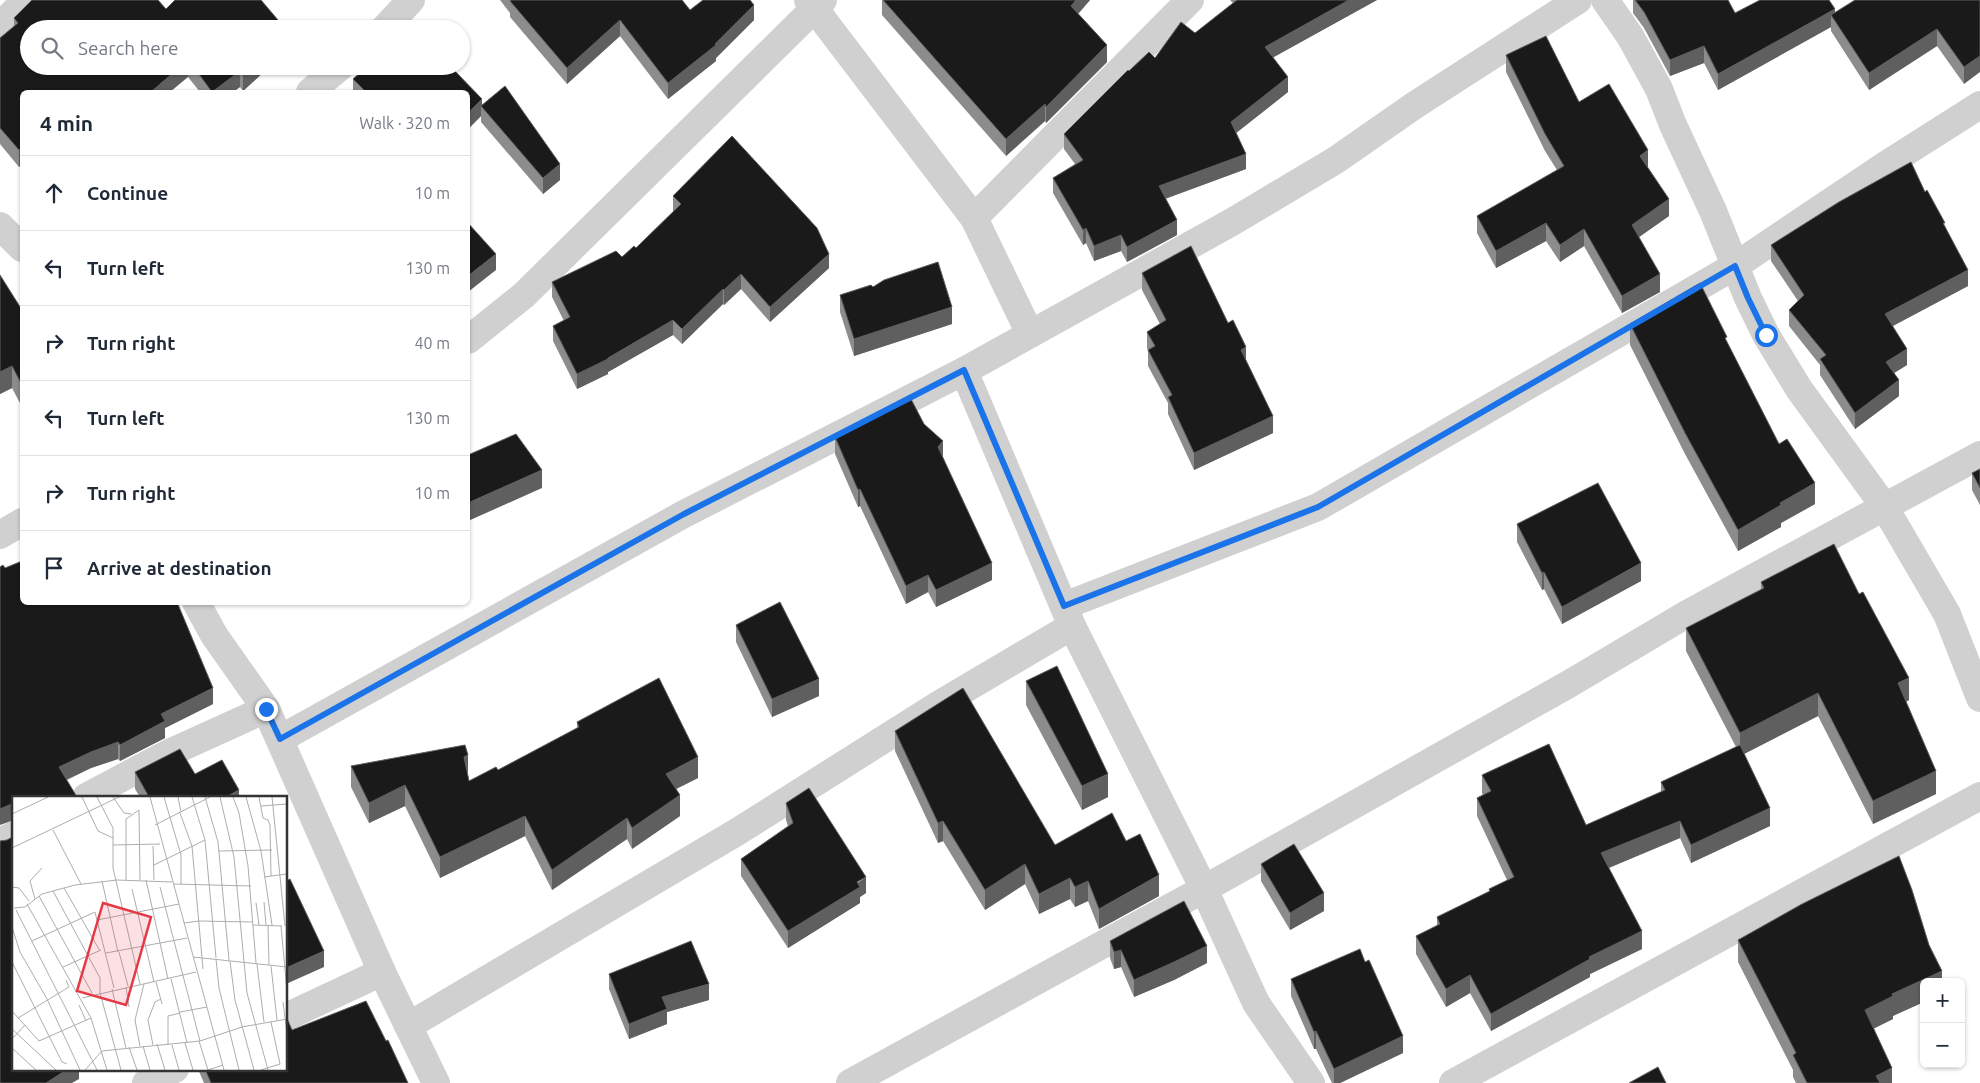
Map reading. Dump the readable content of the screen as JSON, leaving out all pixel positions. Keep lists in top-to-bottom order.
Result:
{
  "page": {
    "search": "Search here",
    "heading": ["4 min", "Walk · 320 m"],
    "list": [
      ["Continue", "10 m"],
      ["Turn left", "130 m"],
      ["Turn right", "40 m"],
      ["Turn left", "130 m"],
      ["Turn right", "10 m"],
      "Arrive at destination"
    ],
    "map_buttons": ["+", "−"]
  }
}
